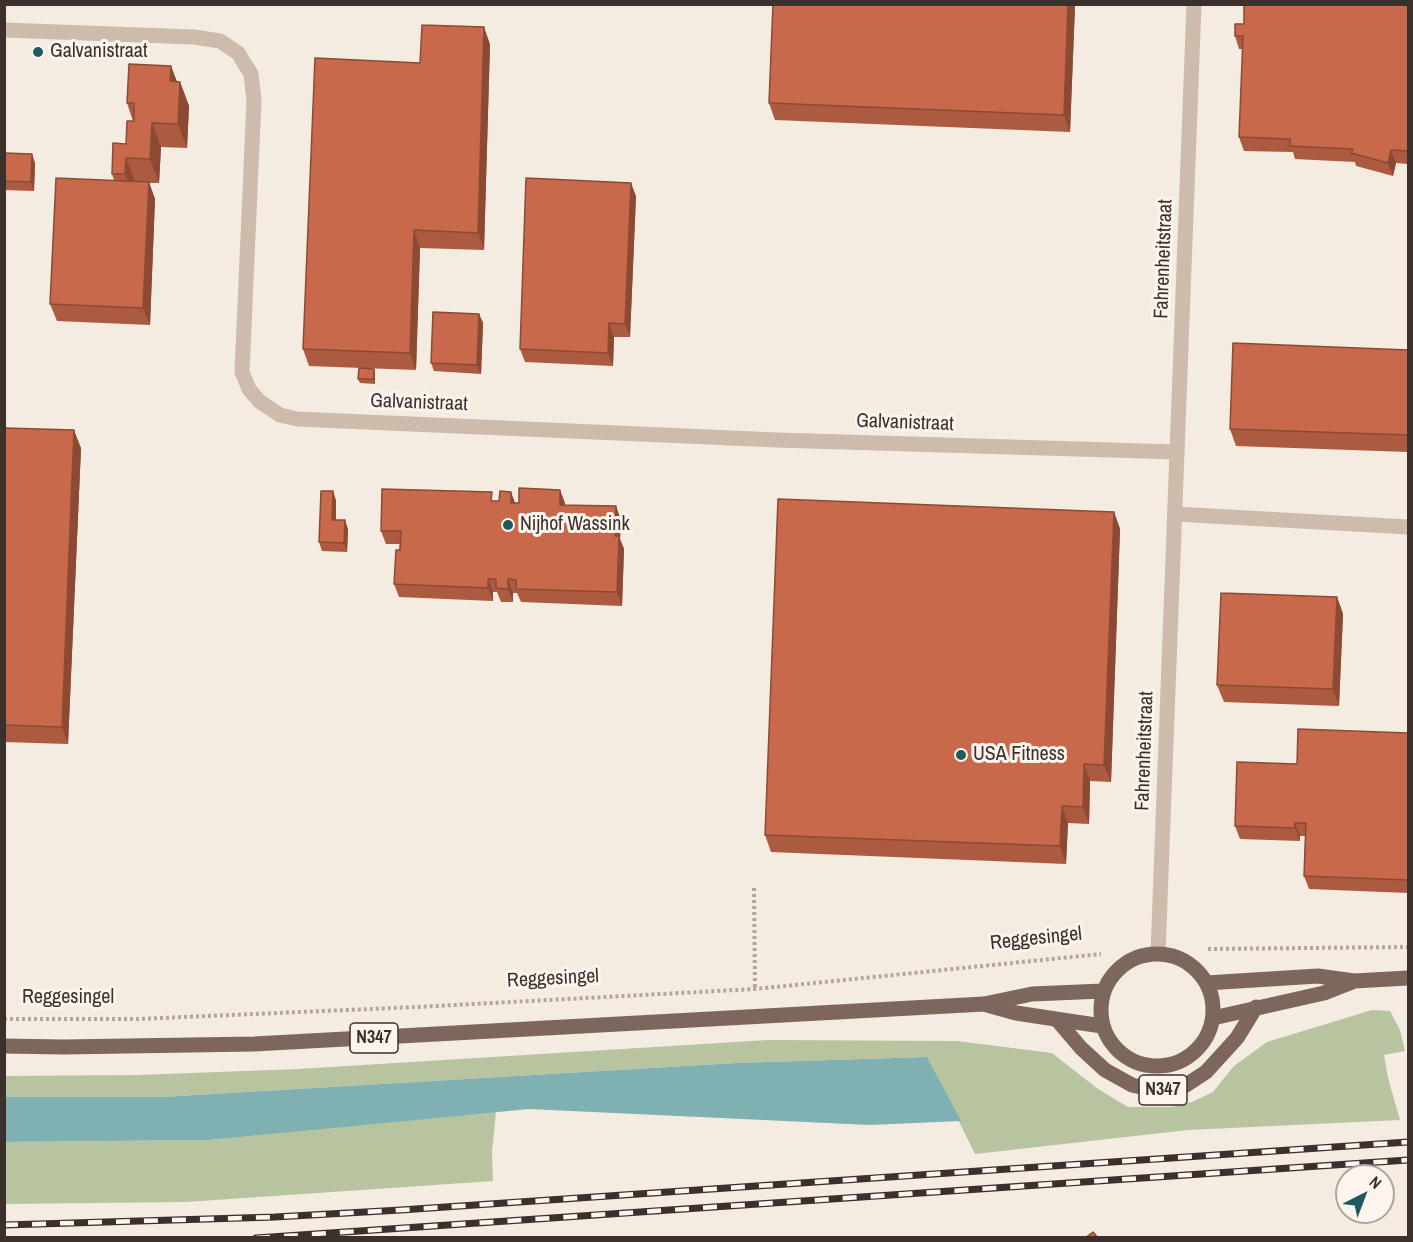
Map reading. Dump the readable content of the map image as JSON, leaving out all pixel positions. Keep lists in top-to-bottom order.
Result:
{
  "streets": {
    "main road": ["N347"],
    "street": ["Fahrenheitstraat", "Galvanistraat"],
    "path": ["Reggesingel"]
  },
  "crossings": [
    ["Fahrenheitstraat", "Galvanistraat"],
    ["Fahrenheitstraat", "N347"]
  ],
  "places": ["Galvanistraat", "Nijhof Wassink", "USA Fitness"],
  "north": "top right"
}
